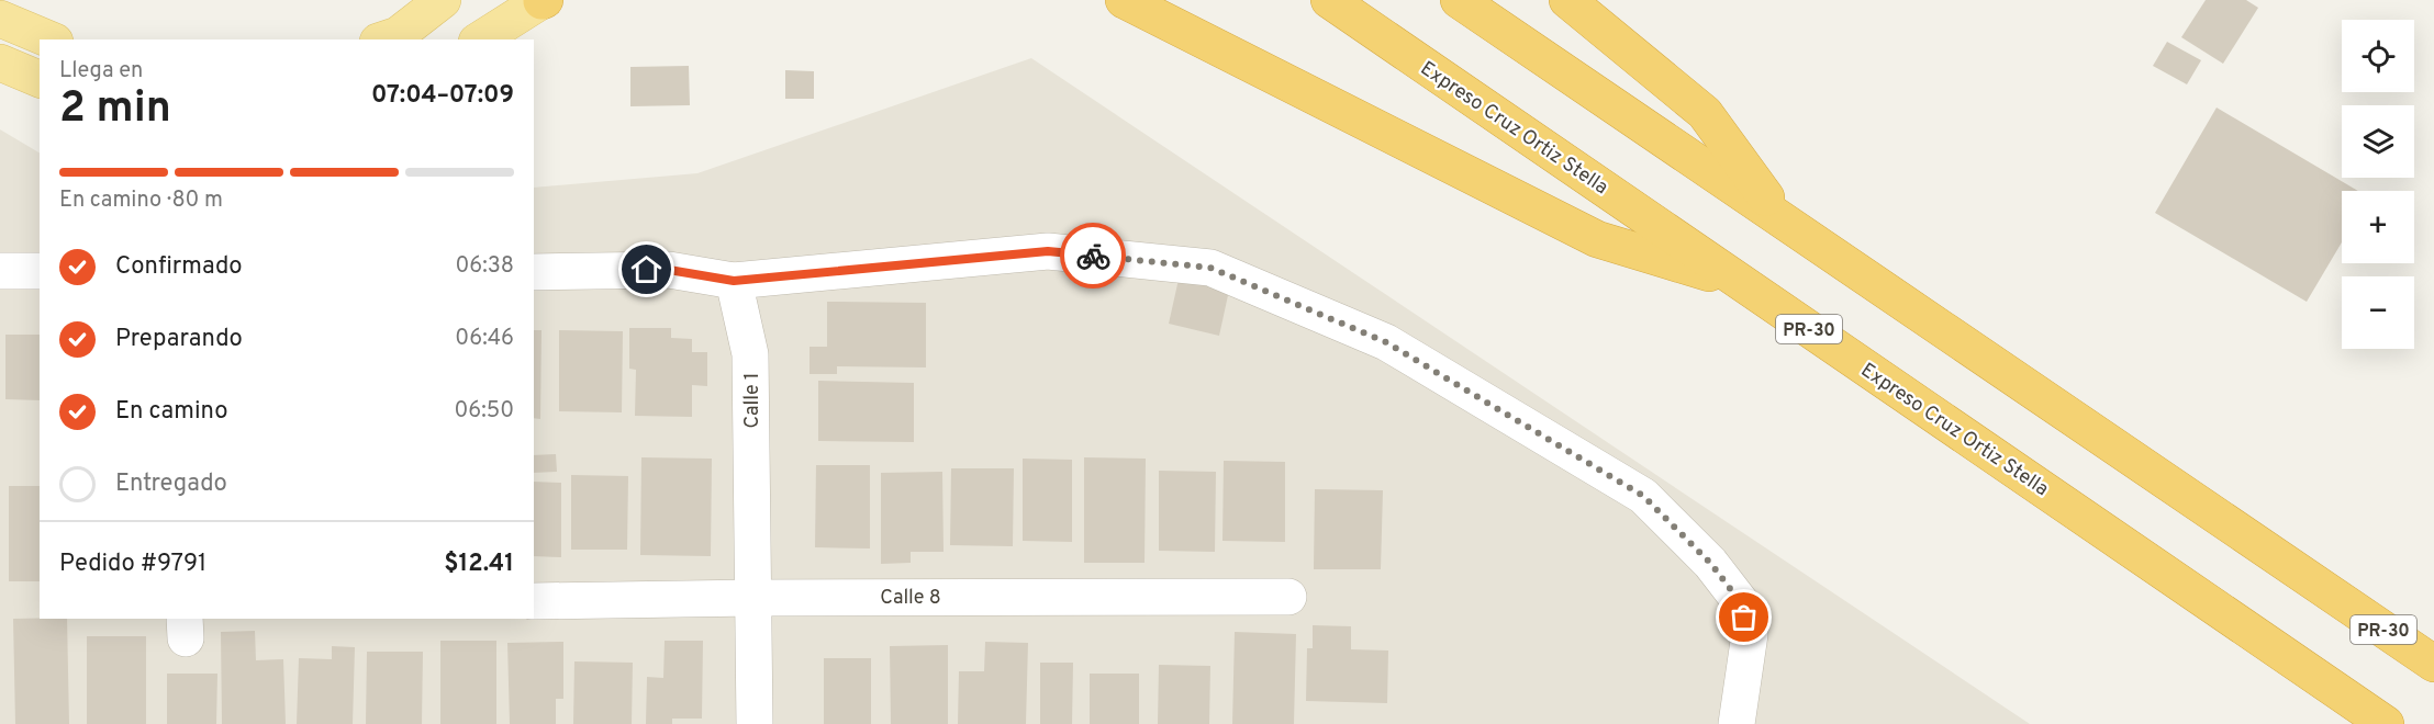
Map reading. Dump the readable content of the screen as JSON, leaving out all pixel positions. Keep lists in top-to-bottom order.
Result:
{
  "streets": {
    "highway": ["Expreso Cruz Ortiz Stella", "PR-30"],
    "street": ["Calle 1", "Calle 8"]
  },
  "crossings": [
    ["Calle 1", "Calle 8"]
  ],
  "page": {
    "map_buttons": ["+", "−"],
    "heading": ["2 min", "Llega en", "07:04–07:09"],
    "panel": ["Pedido #9791", "$12.41"],
    "bar": "En camino · 80 m",
    "list": [
      ["Confirmado", "06:38"],
      ["Preparando", "06:46"],
      ["En camino", "06:50"],
      "Entregado"
    ]
  }
}
